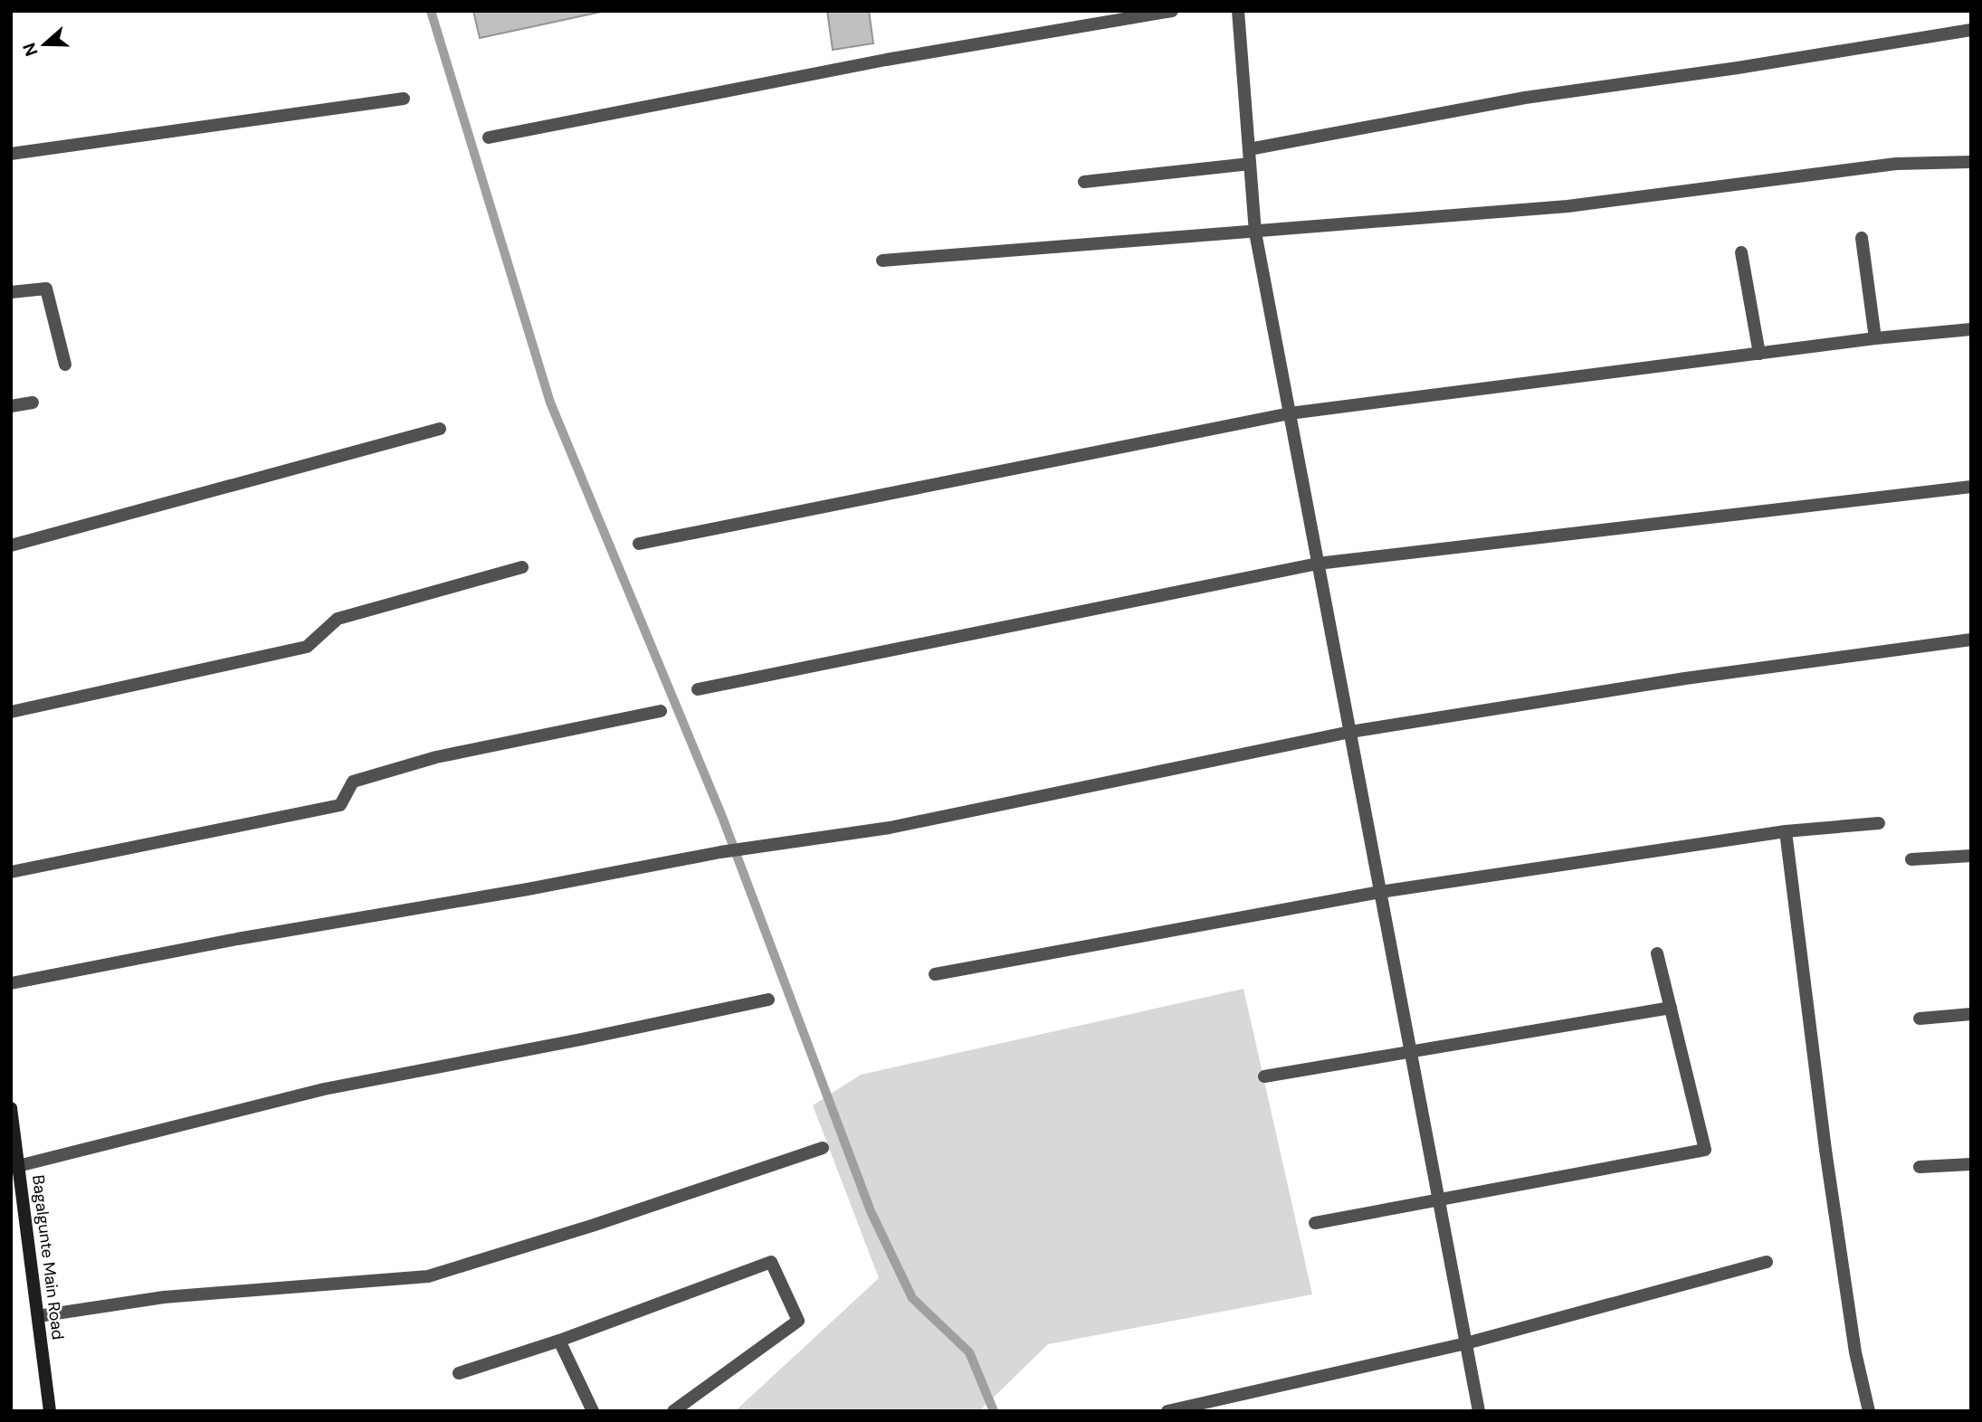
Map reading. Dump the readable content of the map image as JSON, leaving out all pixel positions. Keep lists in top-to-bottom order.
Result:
{
  "streets": {
    "street": ["Bagalgunte Main Road"]
  },
  "north": "left"
}
